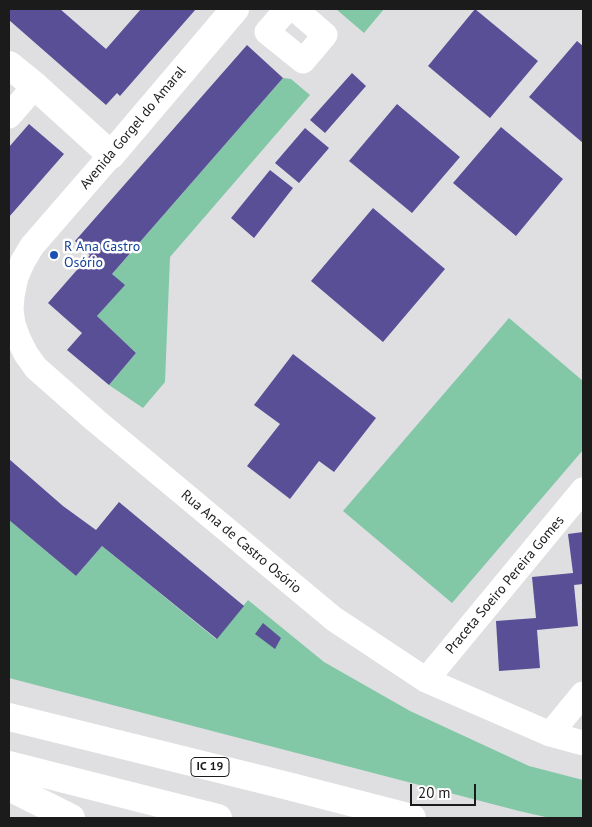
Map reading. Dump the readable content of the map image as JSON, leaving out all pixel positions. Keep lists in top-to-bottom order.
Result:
{
  "streets": {
    "main road": ["Avenida Gorgel do Amaral", "IC 19"],
    "street": ["Rua Ana de Castro Osório", "Praceta Soeiro Pereira Gomes"]
  },
  "crossings": [
    ["Avenida Gorgel do Amaral", "Rua Ana de Castro Osório"],
    ["Rua Ana de Castro Osório", "Praceta Soeiro Pereira Gomes"]
  ],
  "places": ["R Ana Castro Osório"],
  "scale_bar": "20 m"
}
